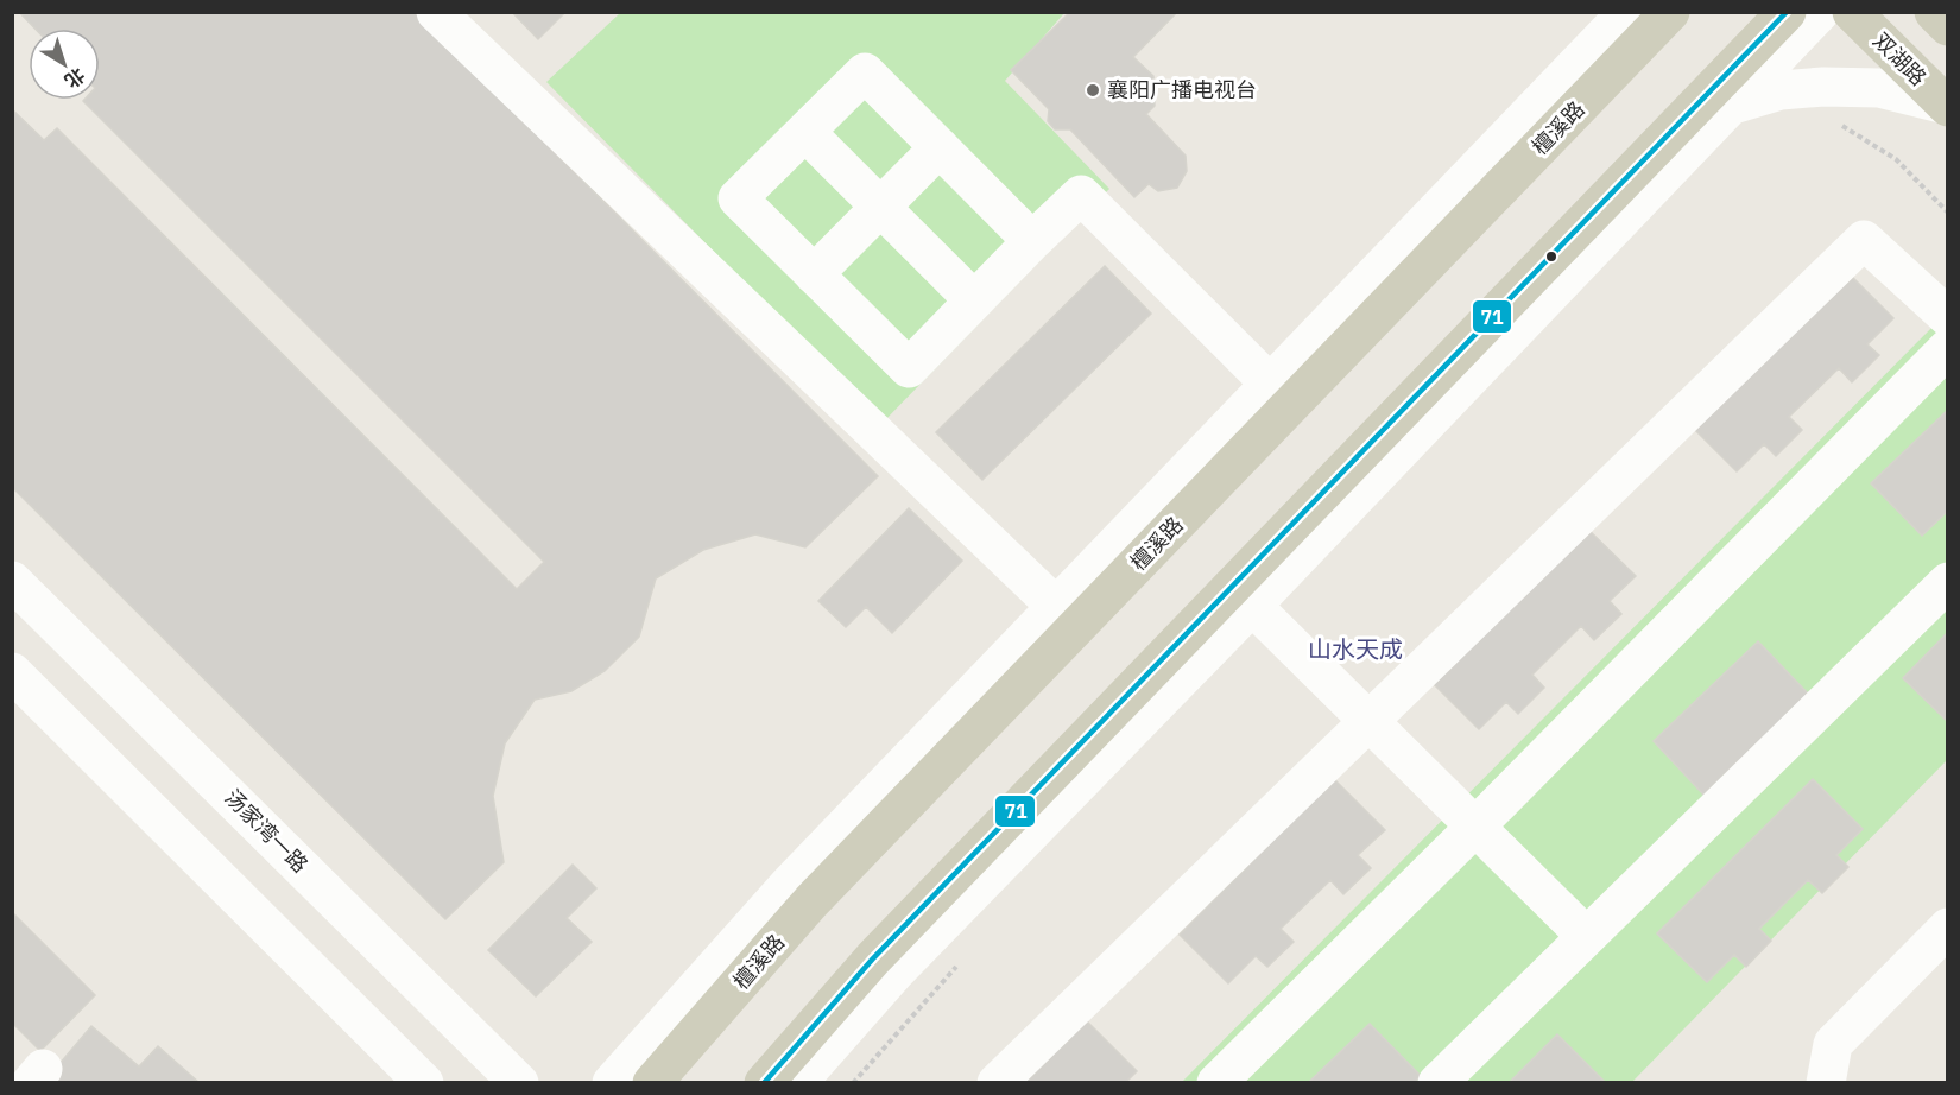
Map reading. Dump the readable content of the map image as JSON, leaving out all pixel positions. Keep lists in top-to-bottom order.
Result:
{
  "streets": {
    "main road": ["双湖路", "檀溪路"],
    "street": ["汤家湾一路"]
  },
  "districts": ["山水天成"],
  "places": ["襄阳广播电视台"],
  "lines": ["transit line 71"],
  "north": "bottom right"
}
